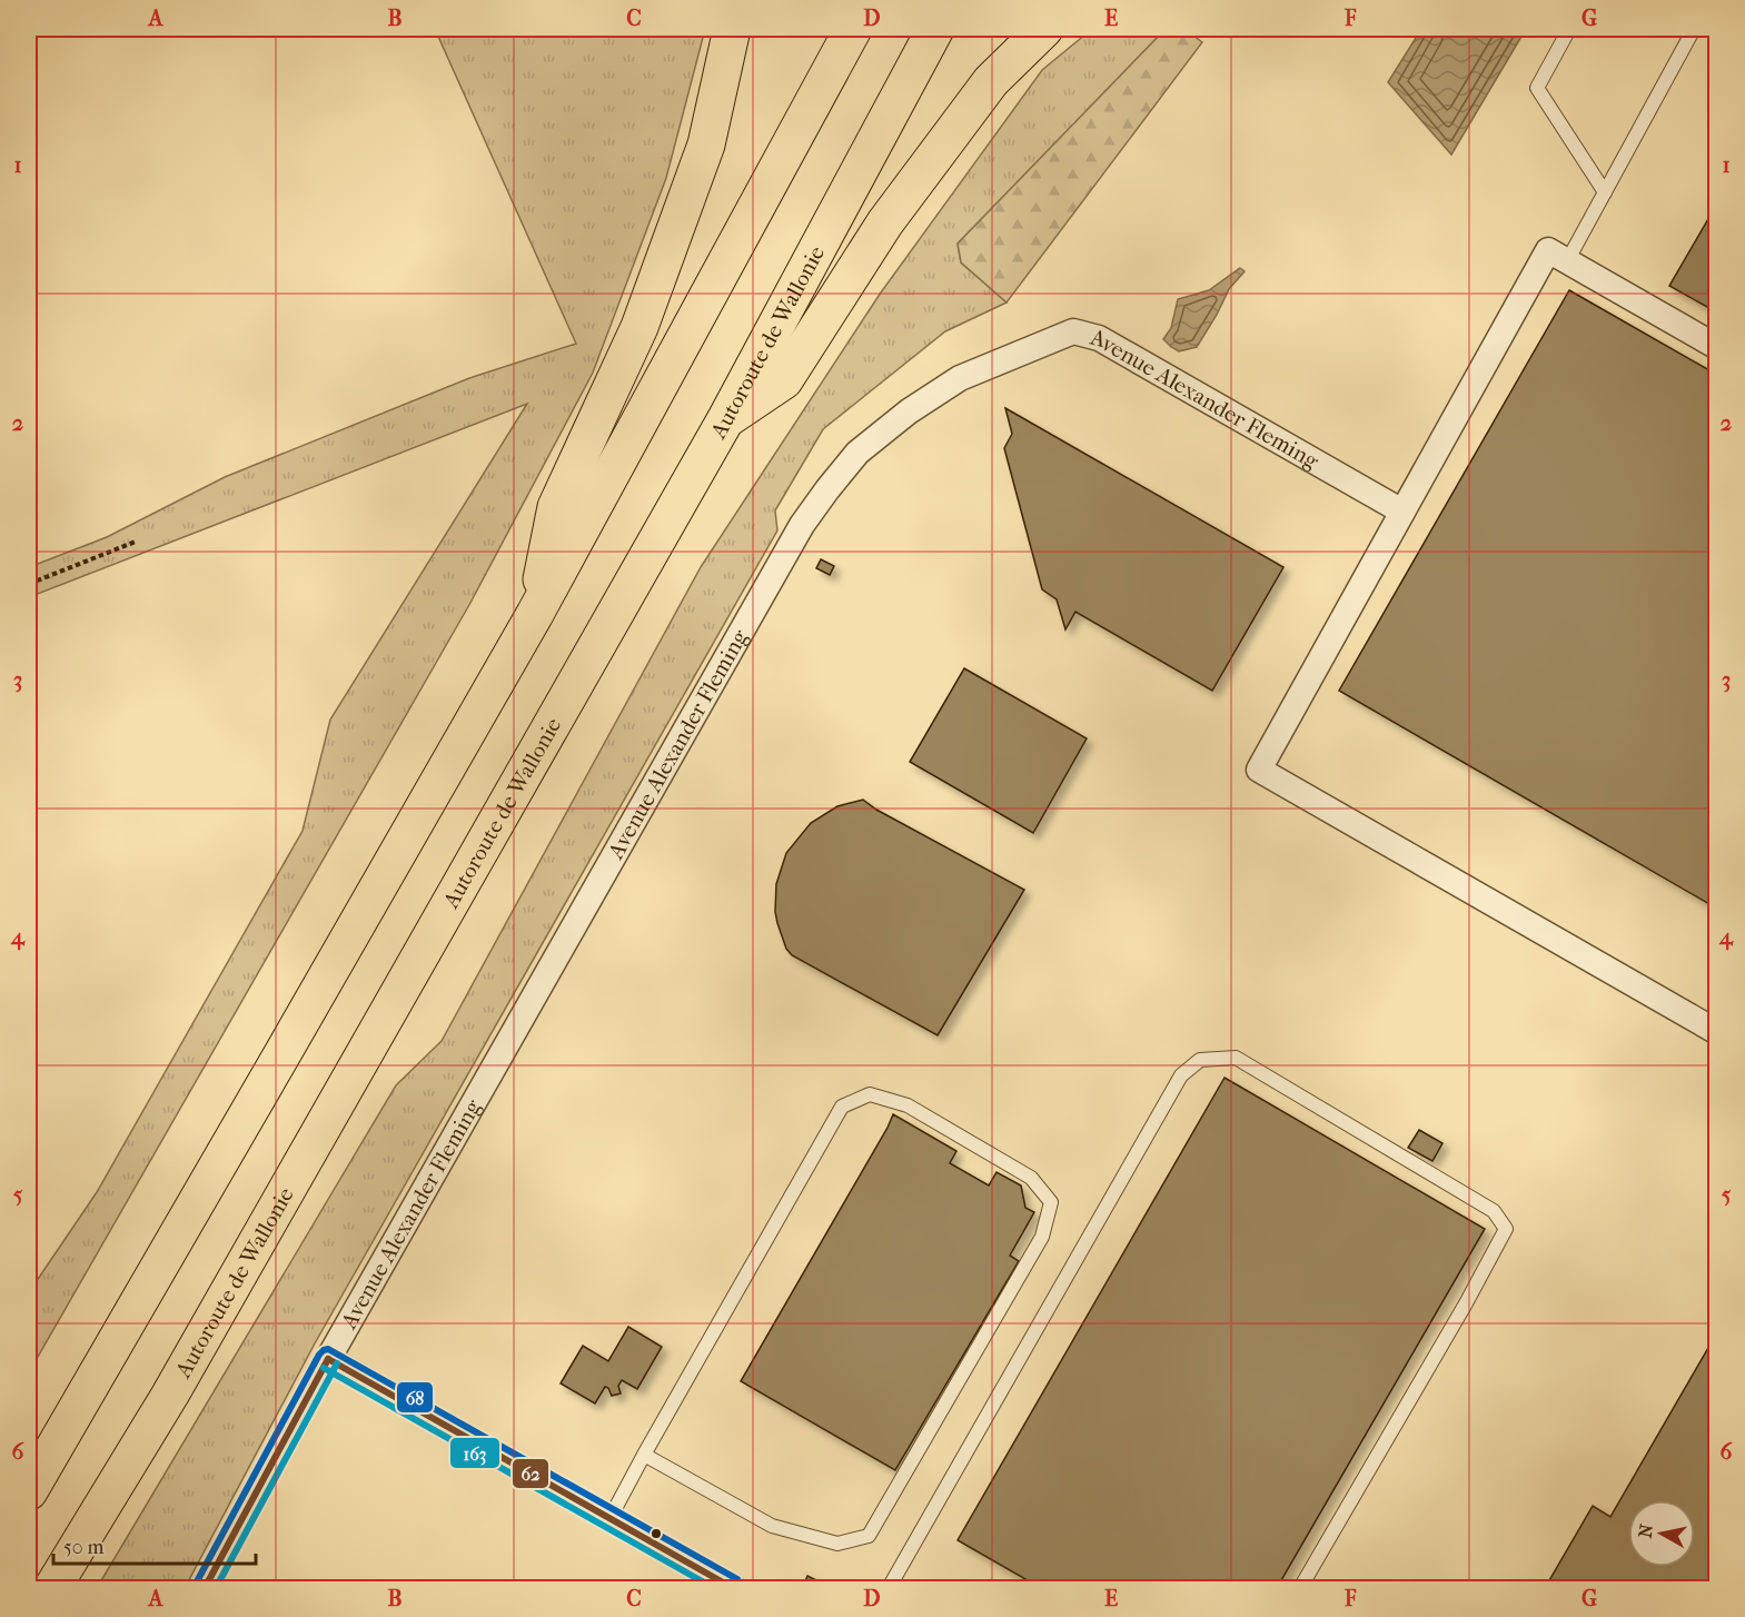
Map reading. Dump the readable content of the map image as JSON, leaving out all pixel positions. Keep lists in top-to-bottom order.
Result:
{
  "streets": {
    "highway": ["Autoroute de Wallonie"],
    "street": ["Avenue Alexander Fleming"]
  },
  "lines": ["transit line 68", "transit line 62", "transit line 163"],
  "scale_bar": "50 m",
  "north": "left",
  "grid": {
    "columns": [
      "A",
      "B",
      "C",
      "D",
      "E",
      "F",
      "G"
    ],
    "rows": [
      "1",
      "2",
      "3",
      "4",
      "5",
      "6"
    ]
  }
}
